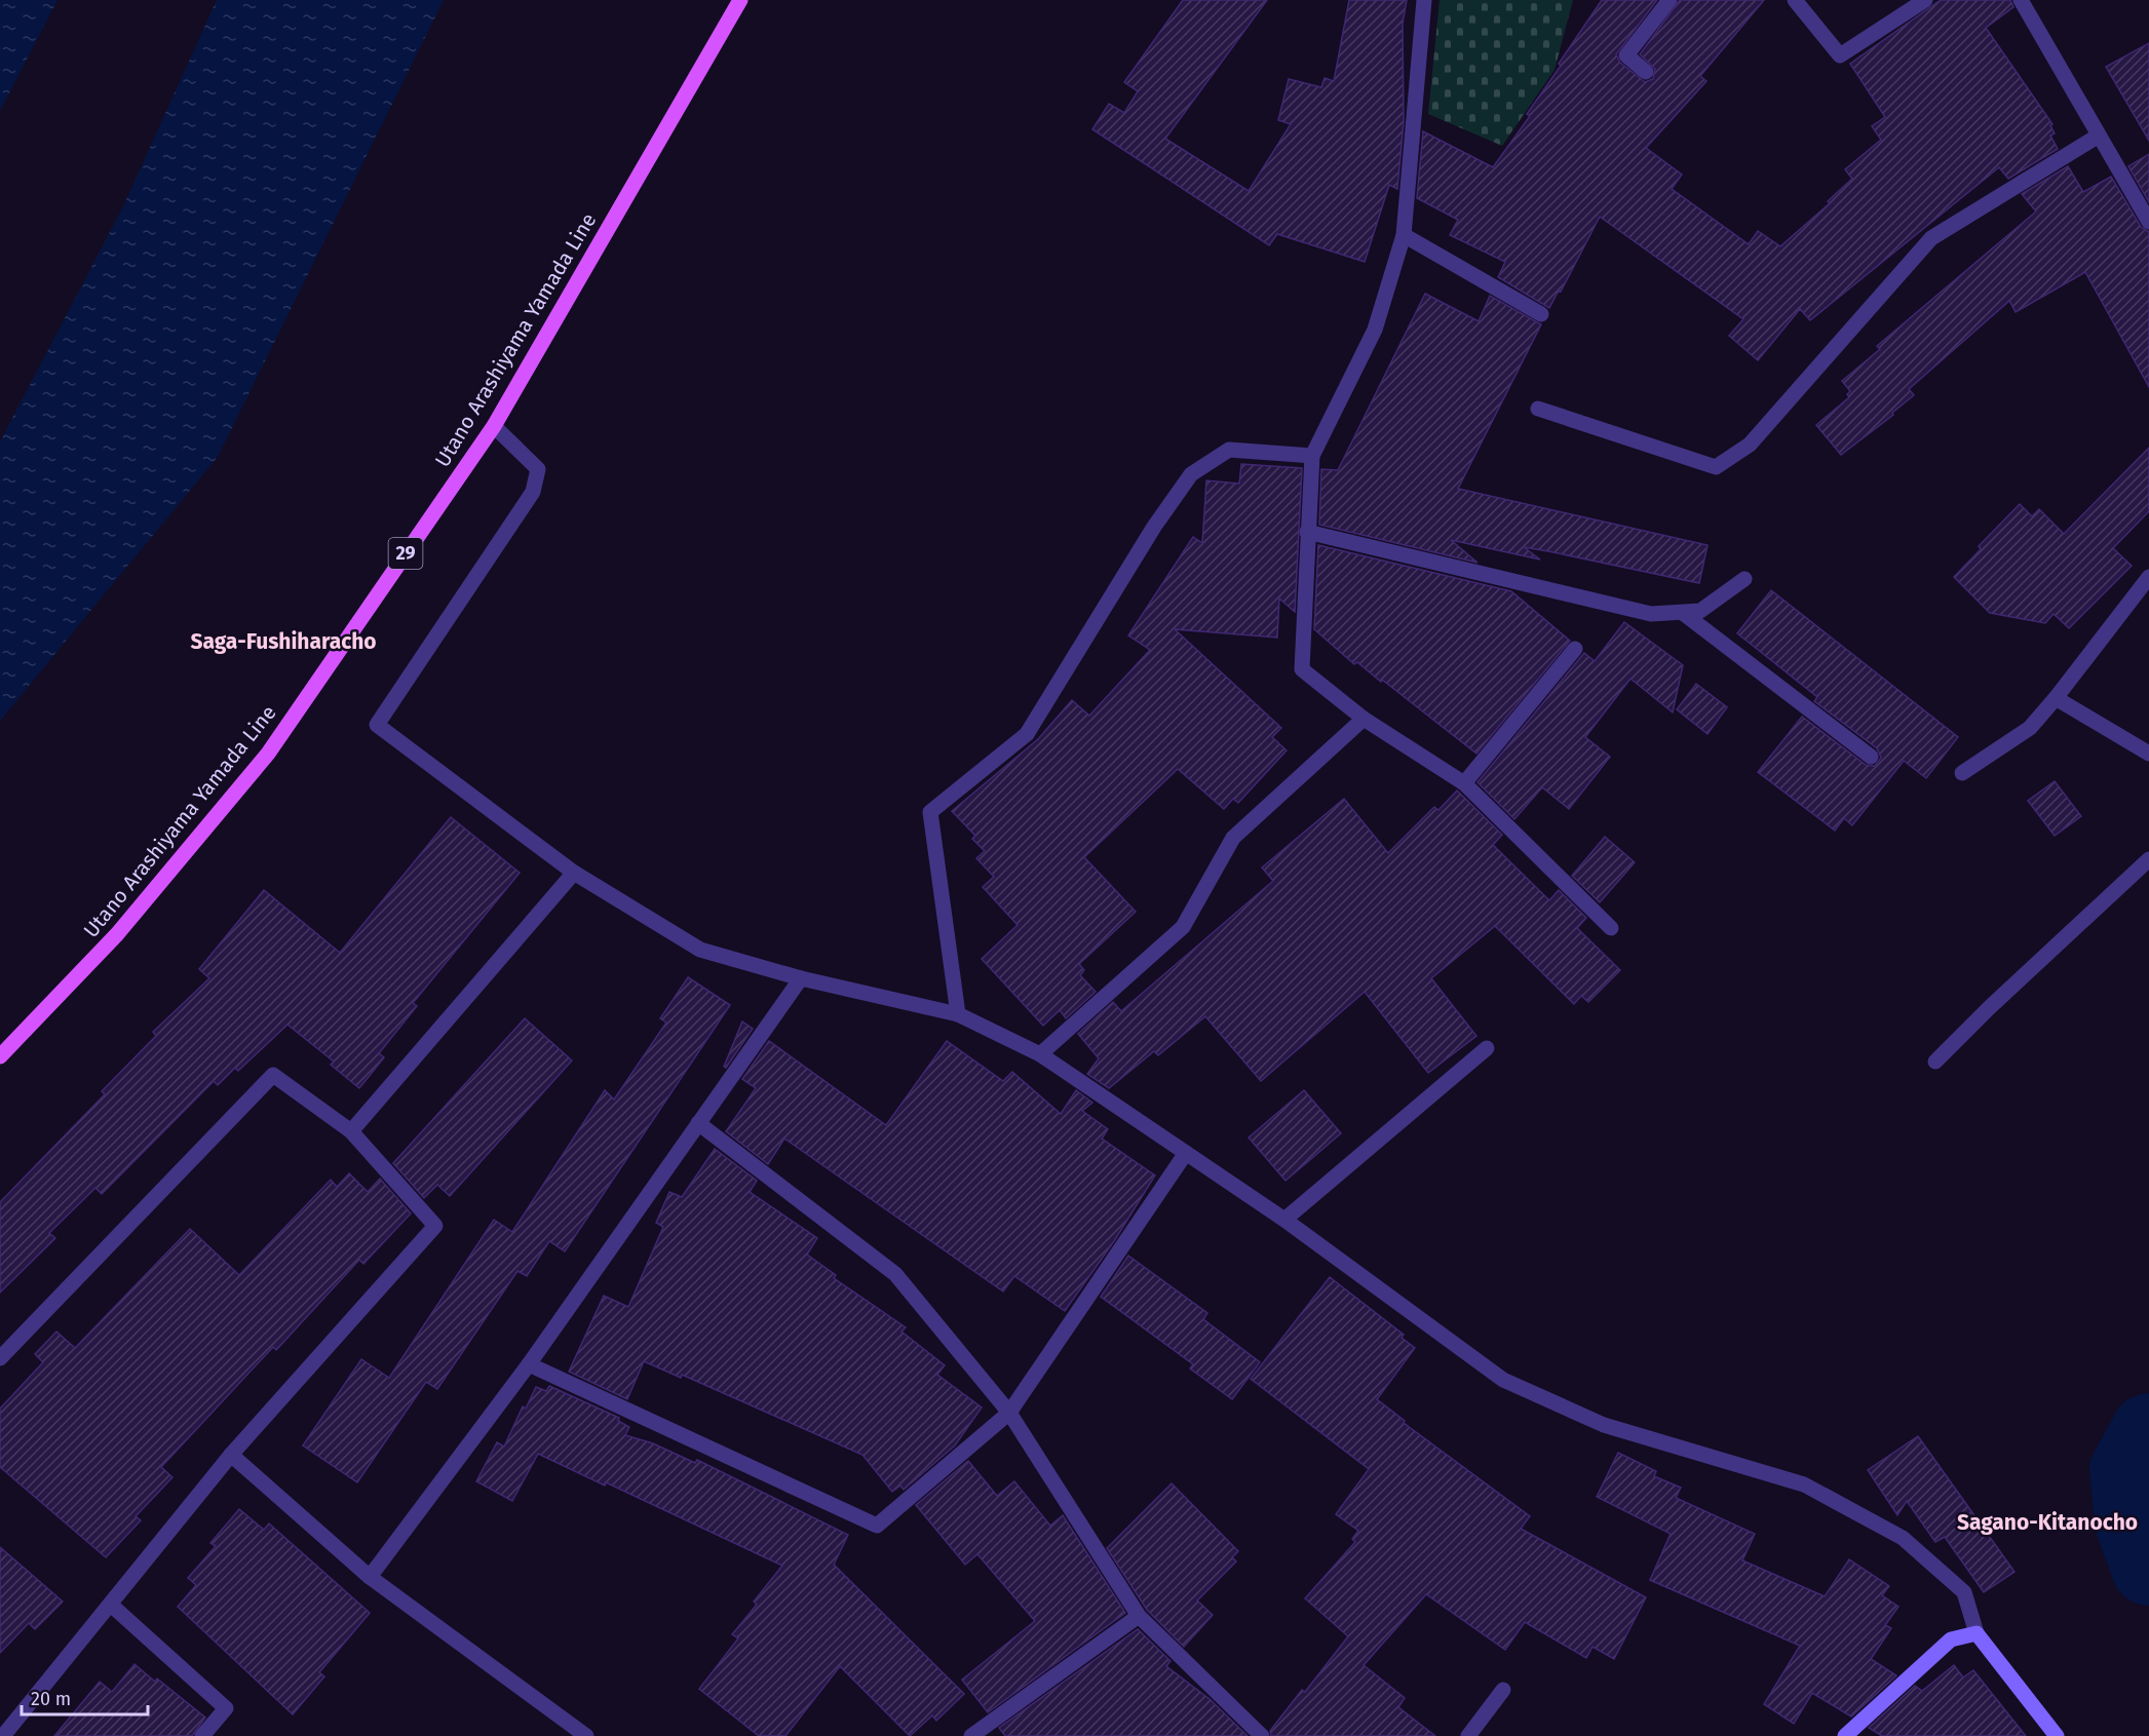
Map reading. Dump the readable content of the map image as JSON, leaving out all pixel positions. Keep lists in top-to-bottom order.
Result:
{
  "streets": {
    "main road": ["Utano Arashiyama Yamada Line", "29"]
  },
  "districts": ["Saga-Fushiharacho", "Sagano-Kitanocho"],
  "scale_bar": "20 m"
}
